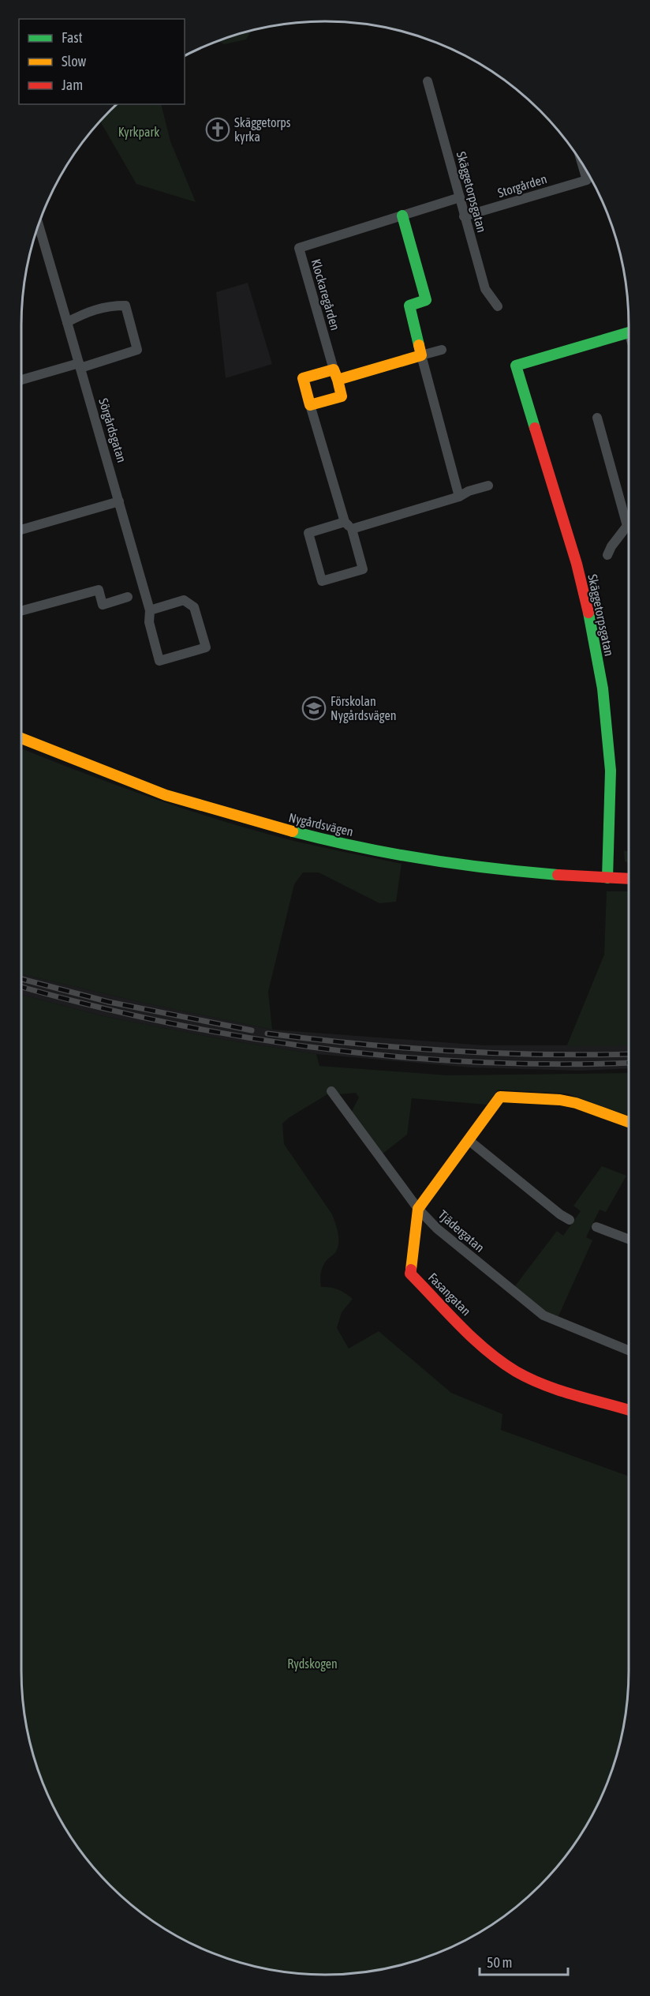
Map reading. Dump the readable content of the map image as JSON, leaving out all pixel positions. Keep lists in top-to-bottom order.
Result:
{
  "streets": {
    "street": [
      "Storgården",
      "Skäggetorpsgatan",
      "Klockaregården",
      "Sörgårdsgatan",
      "Nygårdsvägen",
      "Tjädergatan",
      "Fasangatan"
    ]
  },
  "crossings": [
    ["Storgården", "Skäggetorpsgatan"],
    ["Skäggetorpsgatan", "Klockaregården"],
    ["Skäggetorpsgatan", "Nygårdsvägen"],
    ["Tjädergatan", "Fasangatan"]
  ],
  "parks": ["Kyrkpark", "Rydskogen"],
  "places": {
    "church": ["Skäggetorps kyrka"],
    "school or university": ["Förskolan Nygårdsvägen"]
  },
  "legend": ["Fast", "Slow", "Jam"],
  "scale_bar": "50 m"
}
